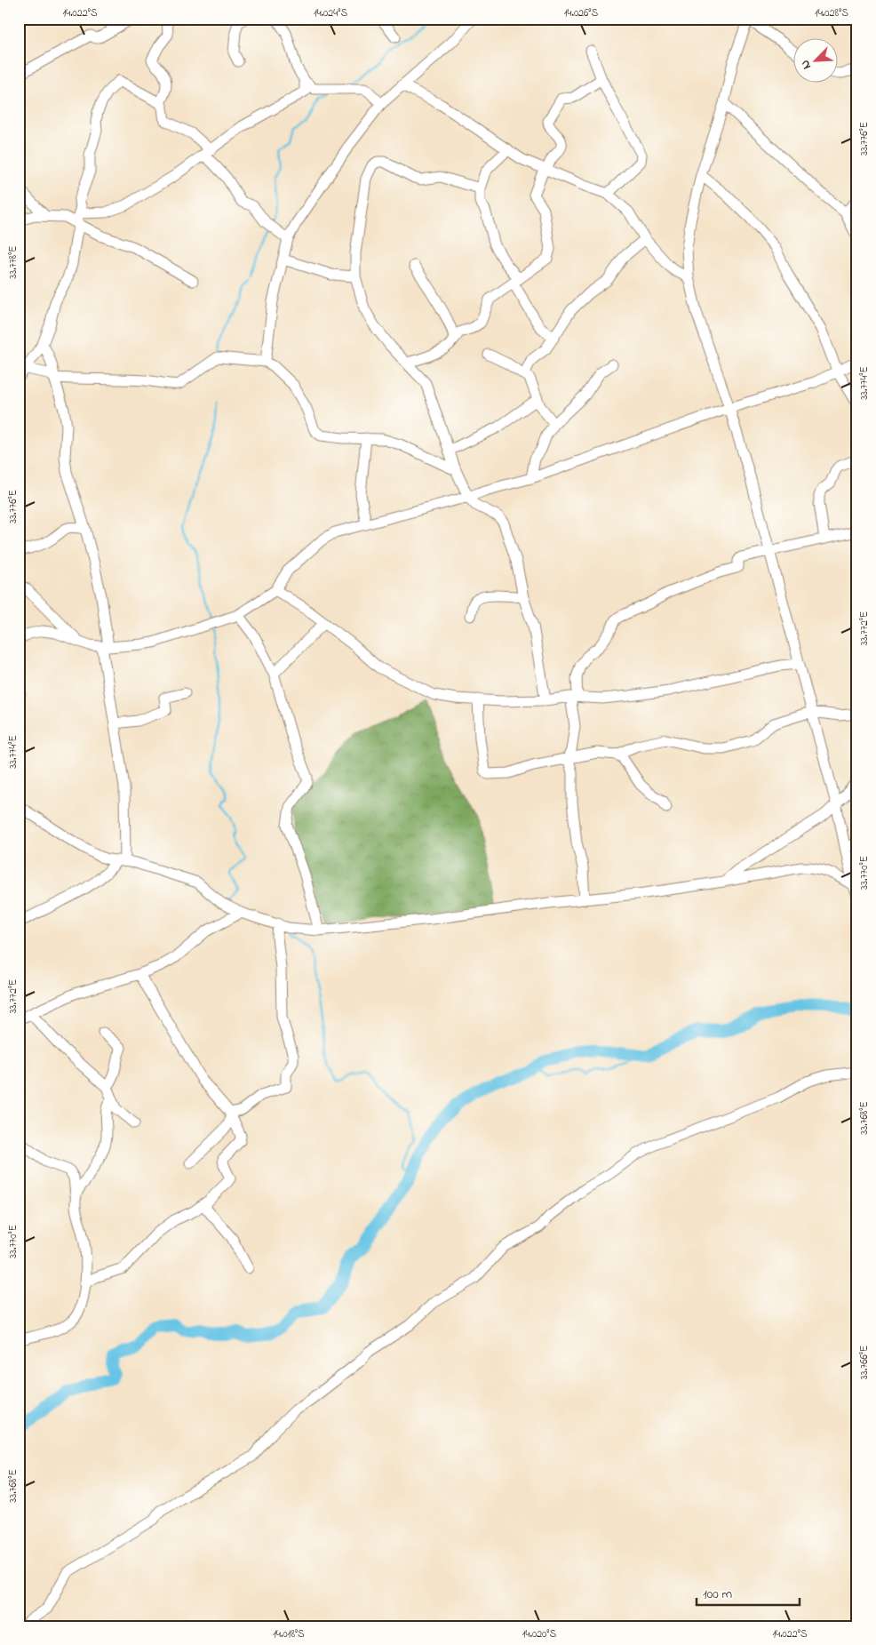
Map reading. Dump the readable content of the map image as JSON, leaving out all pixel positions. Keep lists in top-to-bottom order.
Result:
{
  "scale_bar": "100 m",
  "north": "bottom left",
  "coordinates": [
    "14.022°S",
    "14.024°S",
    "14.026°S",
    "14.028°S",
    "33.776°E",
    "33.778°E",
    "33.774°E",
    "33.772°E",
    "33.770°E",
    "33.768°E",
    "33.766°E",
    "14.018°S",
    "14.020°S"
  ]
}
